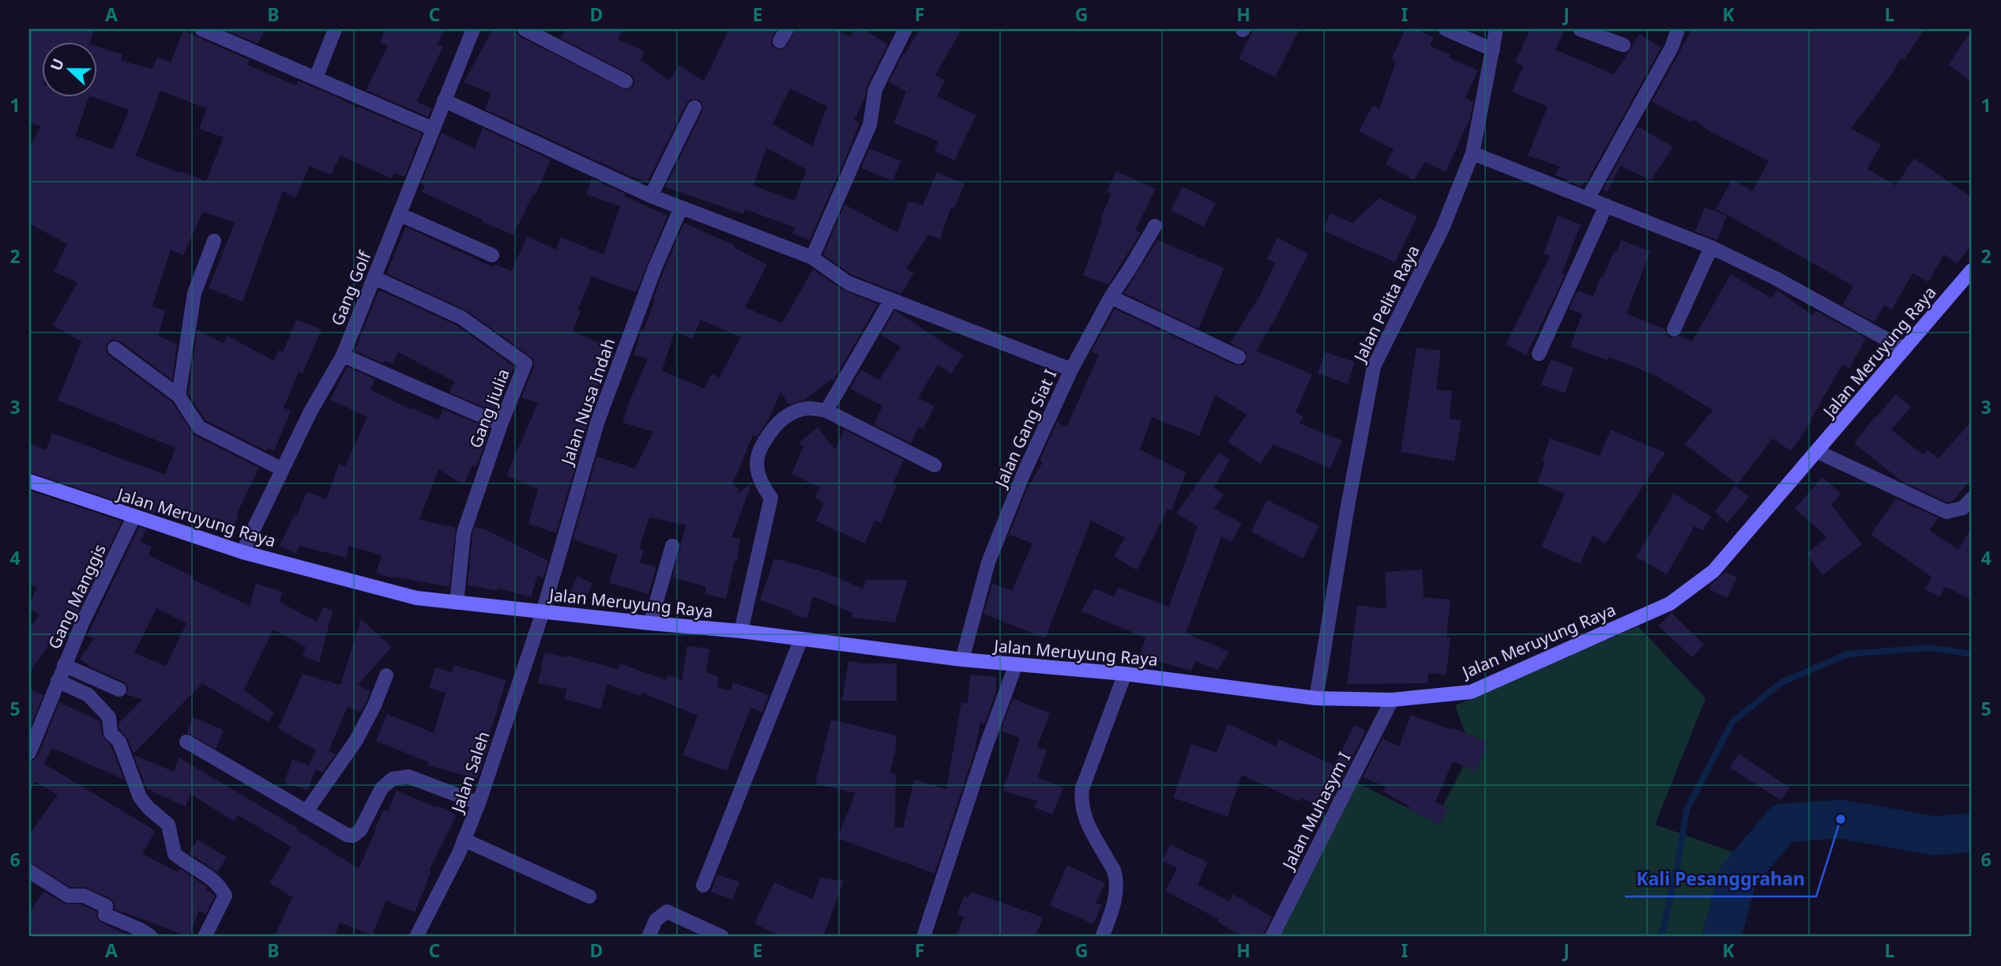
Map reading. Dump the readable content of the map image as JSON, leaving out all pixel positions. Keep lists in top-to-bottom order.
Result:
{
  "streets": {
    "main road": ["Jalan Meruyung Raya"],
    "street": [
      "Gang Golf",
      "Jalan Pelita Raya",
      "Jalan Nusa Indah",
      "Gang Jiulia",
      "Jalan Gang Siat I",
      "Gang Manggis",
      "Jalan Saleh",
      "Jalan Muhasym I"
    ]
  },
  "crossings": [
    ["Gang Golf", "Jalan Meruyung Raya"],
    ["Gang Golf", "Gang Jiulia"],
    ["Jalan Pelita Raya", "Jalan Meruyung Raya"],
    ["Jalan Meruyung Raya", "Jalan Nusa Indah"],
    ["Jalan Meruyung Raya", "Gang Jiulia"],
    ["Jalan Meruyung Raya", "Jalan Gang Siat I"],
    ["Jalan Meruyung Raya", "Gang Manggis"],
    ["Jalan Meruyung Raya", "Jalan Saleh"],
    ["Jalan Meruyung Raya", "Jalan Muhasym I"],
    ["Jalan Nusa Indah", "Jalan Saleh"]
  ],
  "places": ["Kali Pesanggrahan"],
  "north": "left",
  "grid": {
    "columns": [
      "A",
      "B",
      "C",
      "D",
      "E",
      "F",
      "G",
      "H",
      "I",
      "J",
      "K",
      "L"
    ],
    "rows": [
      "1",
      "2",
      "3",
      "4",
      "5",
      "6"
    ]
  }
}
